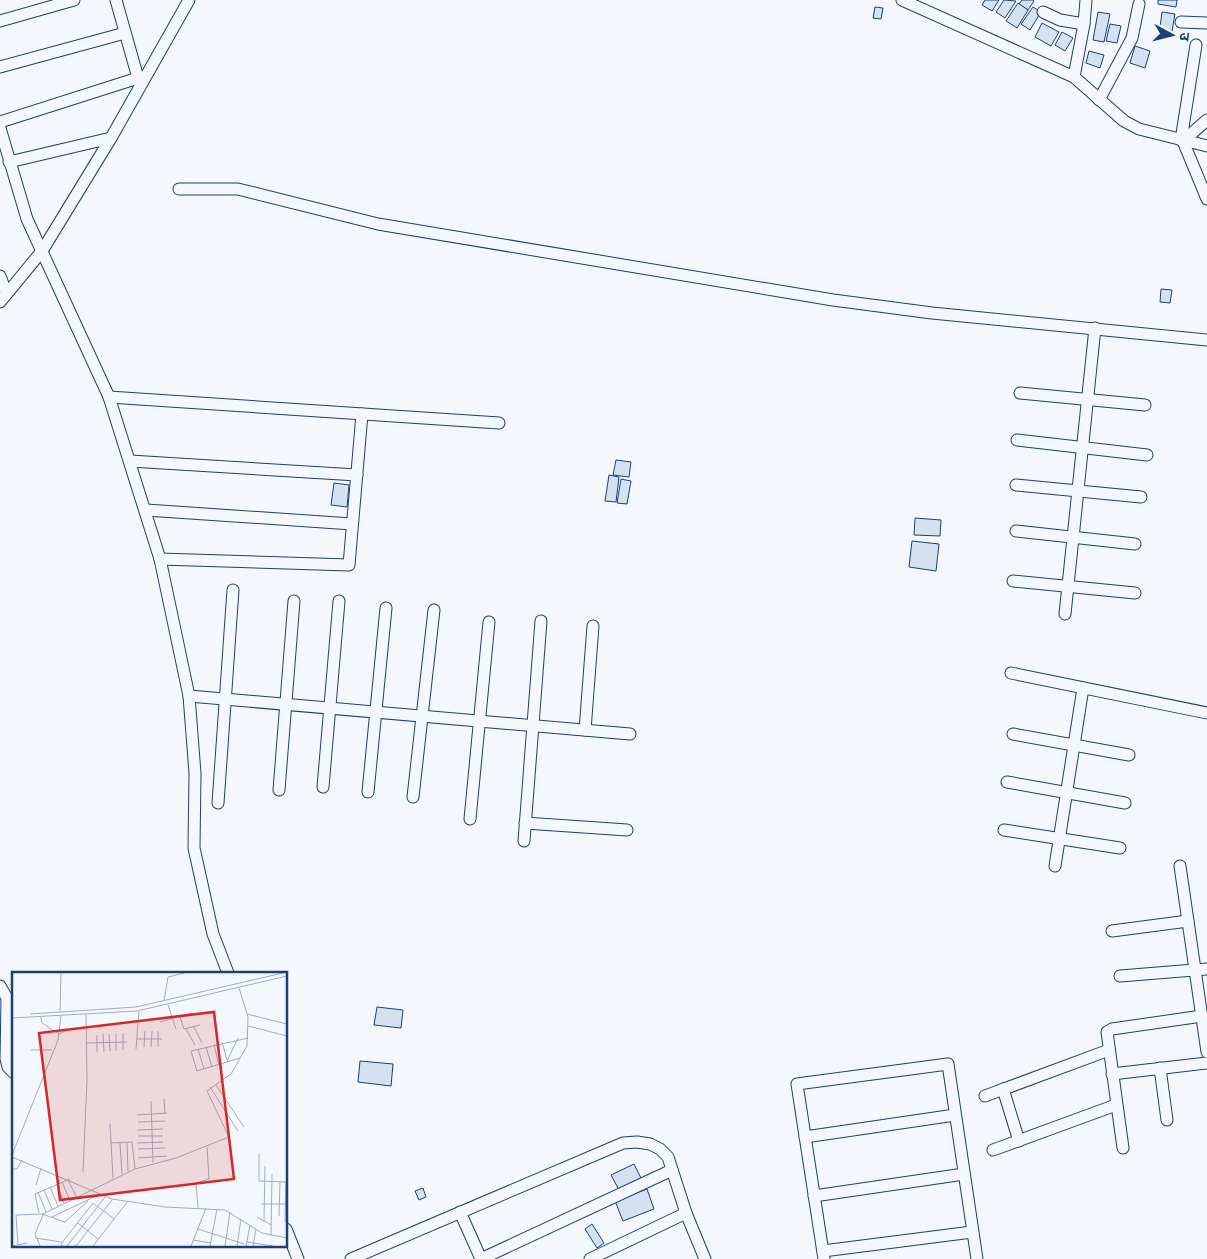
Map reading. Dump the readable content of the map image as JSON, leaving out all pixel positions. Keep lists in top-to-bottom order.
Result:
{
  "north": "right"
}
